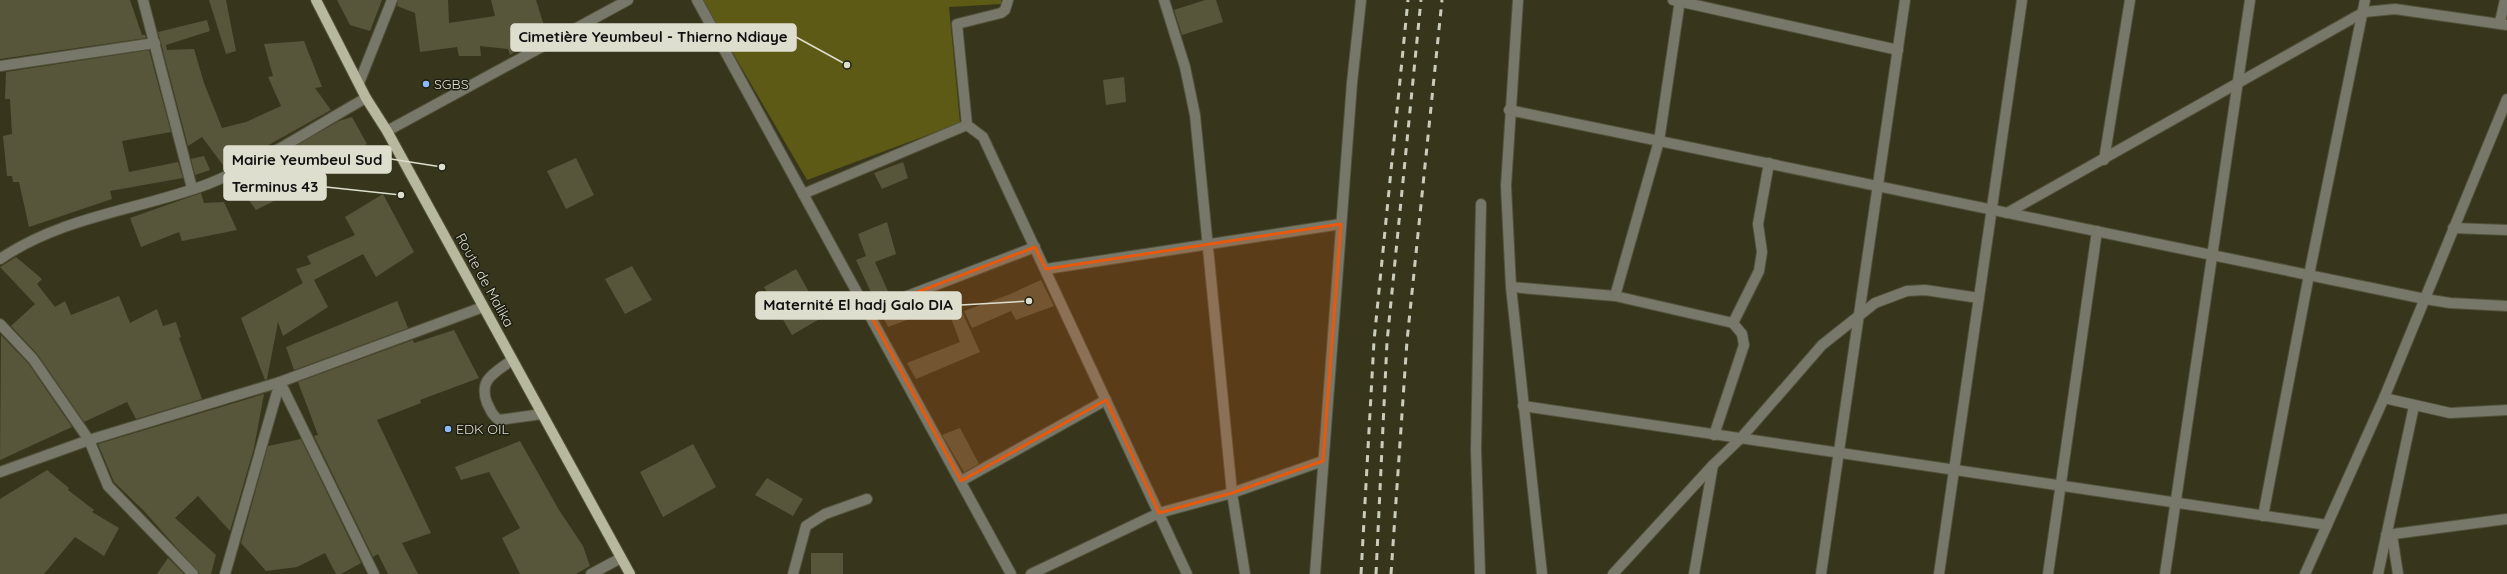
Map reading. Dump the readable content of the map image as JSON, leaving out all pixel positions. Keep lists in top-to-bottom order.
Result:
{
  "streets": {
    "main road": ["Route de Malika"]
  },
  "places": [
    "Cimetière Yeumbeul - Thierno Ndiaye",
    "SGBS",
    "Mairie Yeumbeul Sud",
    "Terminus 43",
    "Maternité El hadj Galo DIA",
    "EDK OIL"
  ]
}
